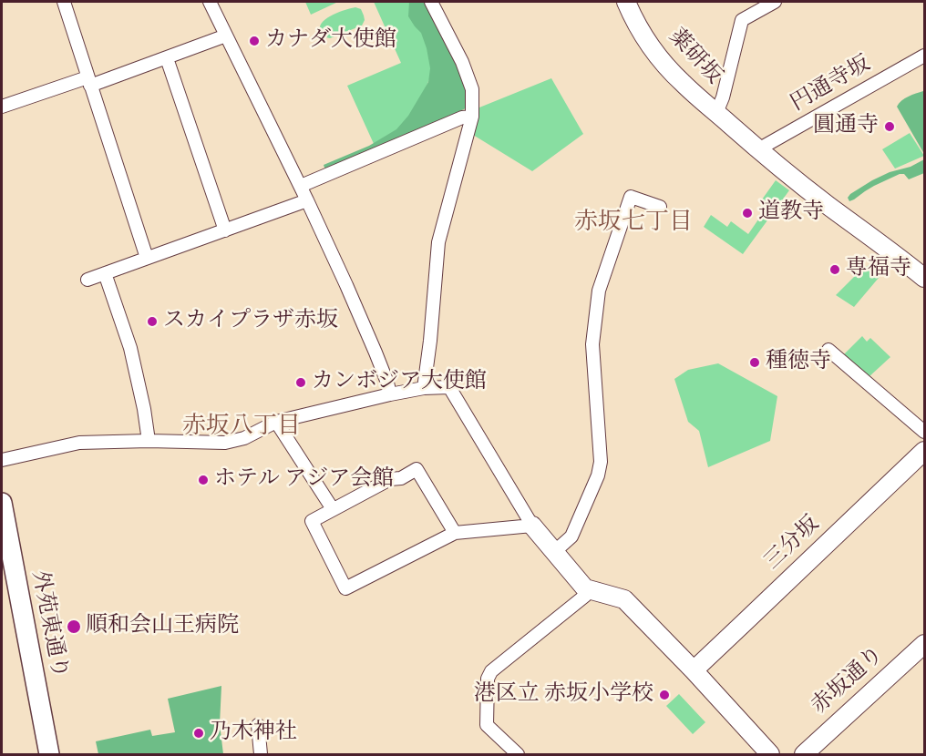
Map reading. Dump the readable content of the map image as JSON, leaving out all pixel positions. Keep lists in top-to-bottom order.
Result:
{
  "streets": {
    "main road": ["外苑東通り"],
    "street": [
      "薬研坂",
      "円通寺坂",
      "三分坂",
      "赤坂通り"
    ]
  },
  "crossings": [
    ["薬研坂", "円通寺坂"]
  ],
  "districts": ["赤坂七丁目", "赤坂八丁目"],
  "places": [
    "カナダ大使館",
    "圓通寺",
    "道教寺",
    "専福寺",
    "スカイプラザ赤坂",
    "種徳寺",
    "カンボジア大使館",
    "ホテル アジア会館",
    "順和会山王病院",
    "港区立 赤坂小学校",
    "乃木神社"
  ]
}
